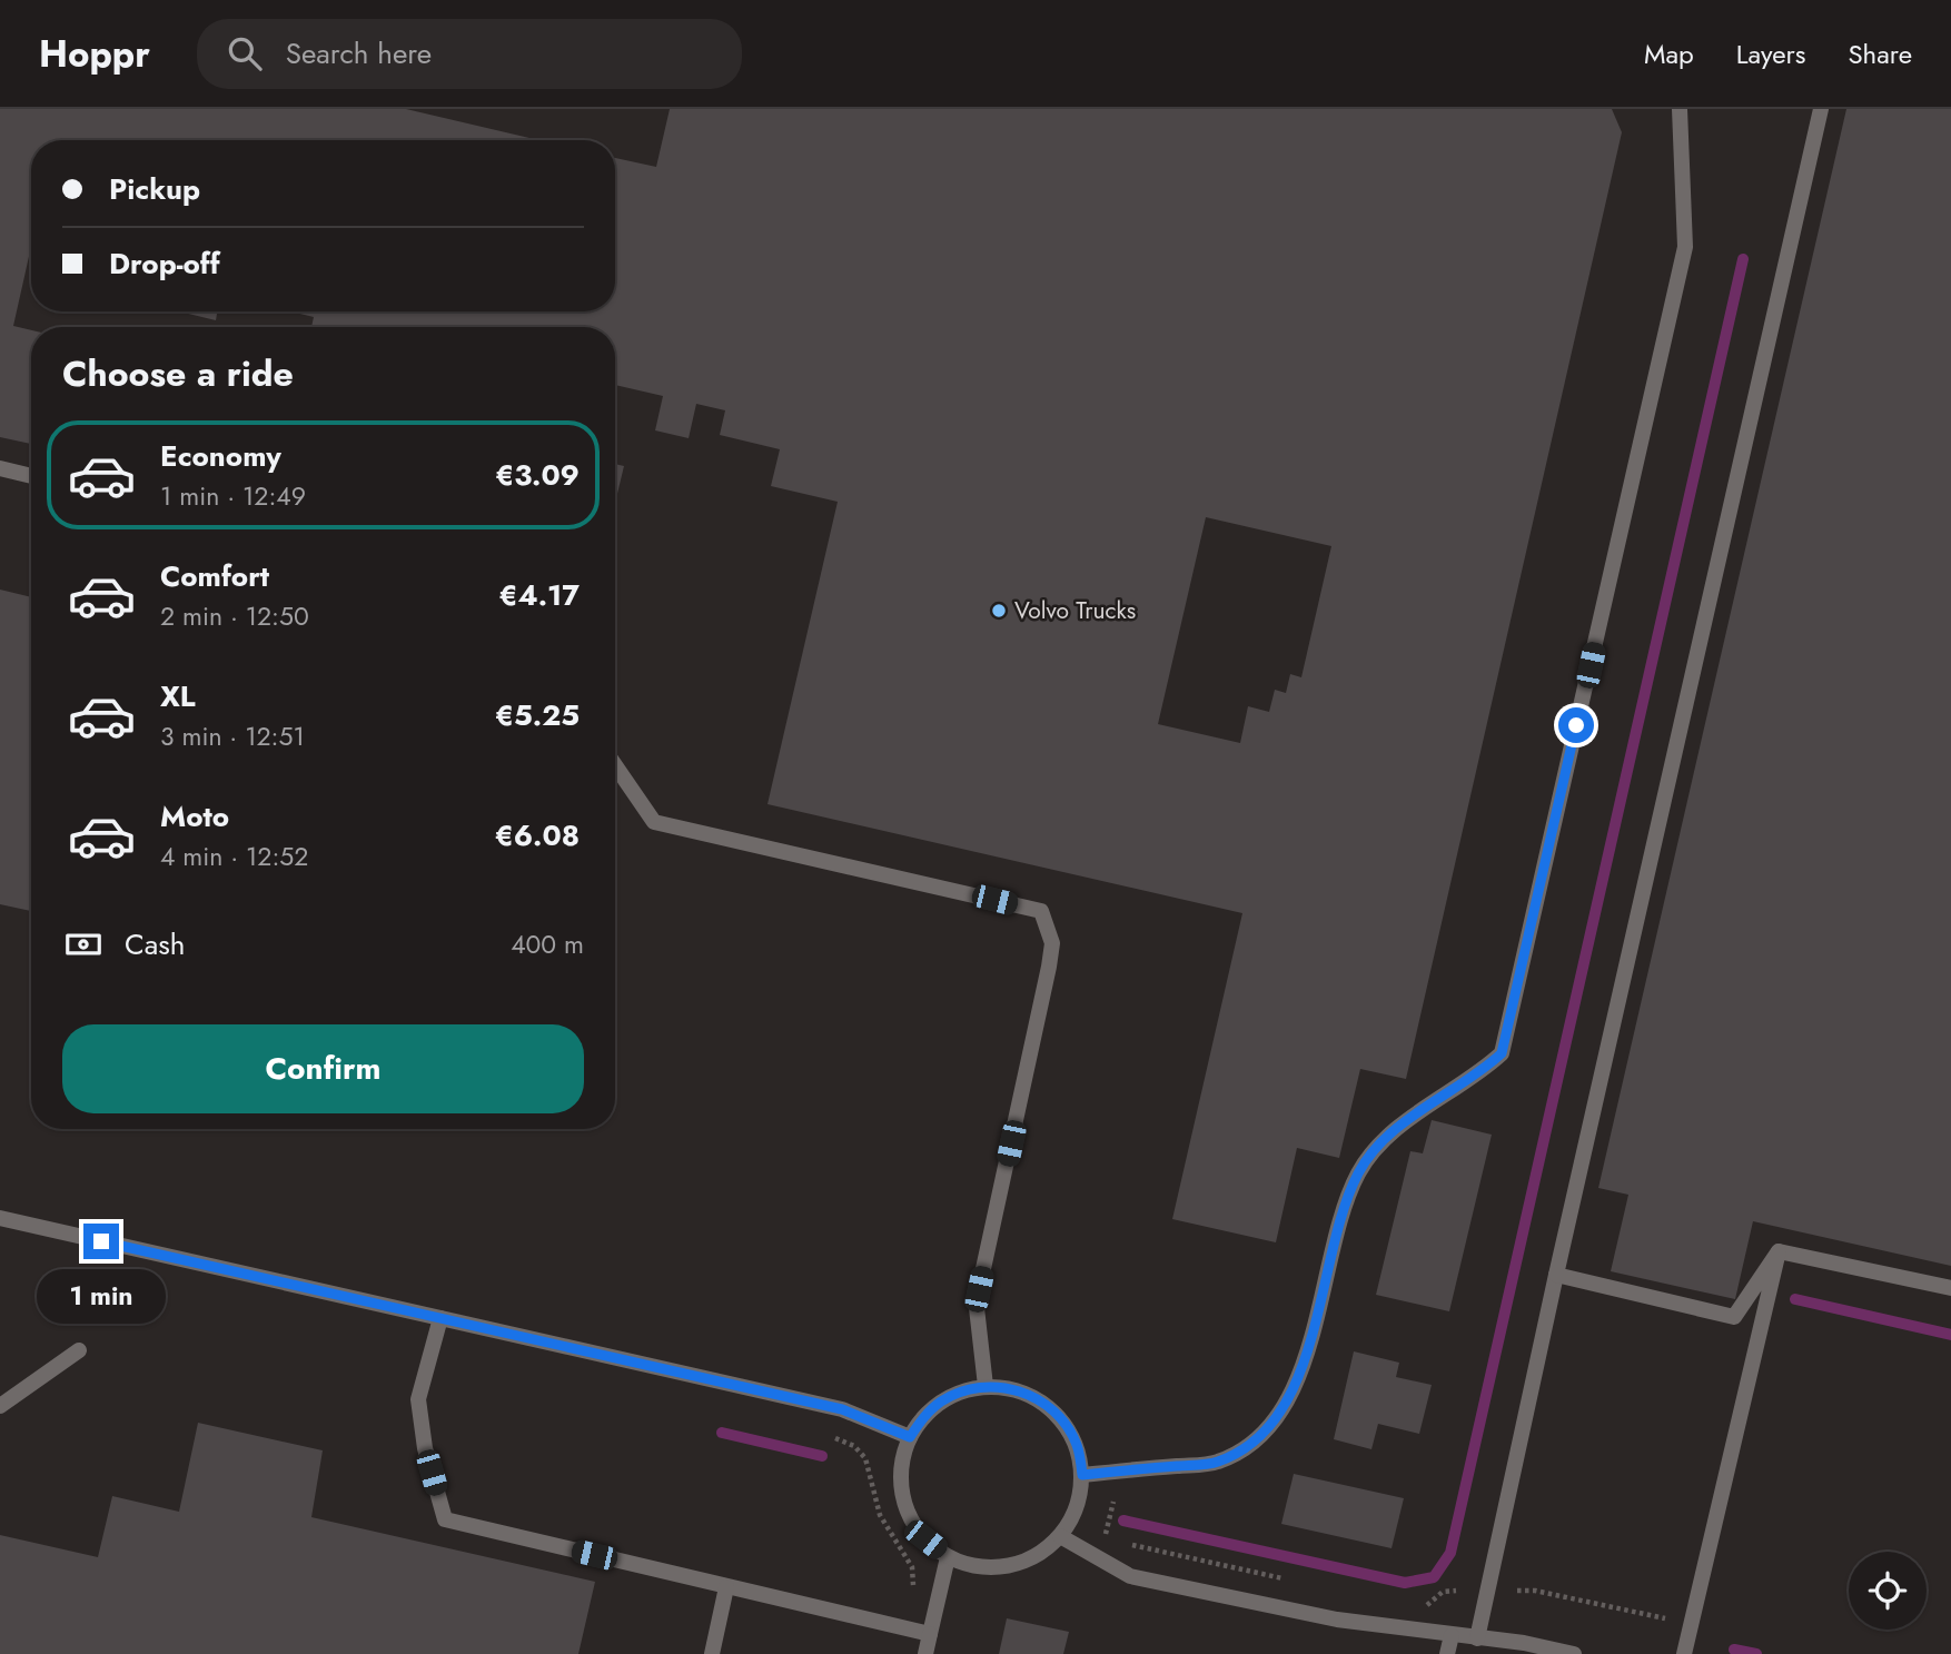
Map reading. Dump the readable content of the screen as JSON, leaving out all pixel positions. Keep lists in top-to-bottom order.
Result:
{
  "places": ["Volvo Trucks"],
  "page": {
    "header": "Hoppr",
    "search": "Search here",
    "nav": ["Map", "Layers", "Share"],
    "banner": ["Pickup", "Drop-off"],
    "heading": "Choose a ride",
    "list": [
      {
        "name": "Economy",
        "note": "1 min · 12:49",
        "value": "€3.09"
      },
      {
        "name": "Comfort",
        "note": "2 min · 12:50",
        "value": "€4.17"
      },
      {
        "name": "XL",
        "note": "3 min · 12:51",
        "value": "€5.25"
      },
      {
        "name": "Moto",
        "note": "4 min · 12:52",
        "value": "€6.08"
      }
    ],
    "pay": ["Cash", "400 m"],
    "buttons": "Confirm",
    "bubble": "1 min"
  }
}
